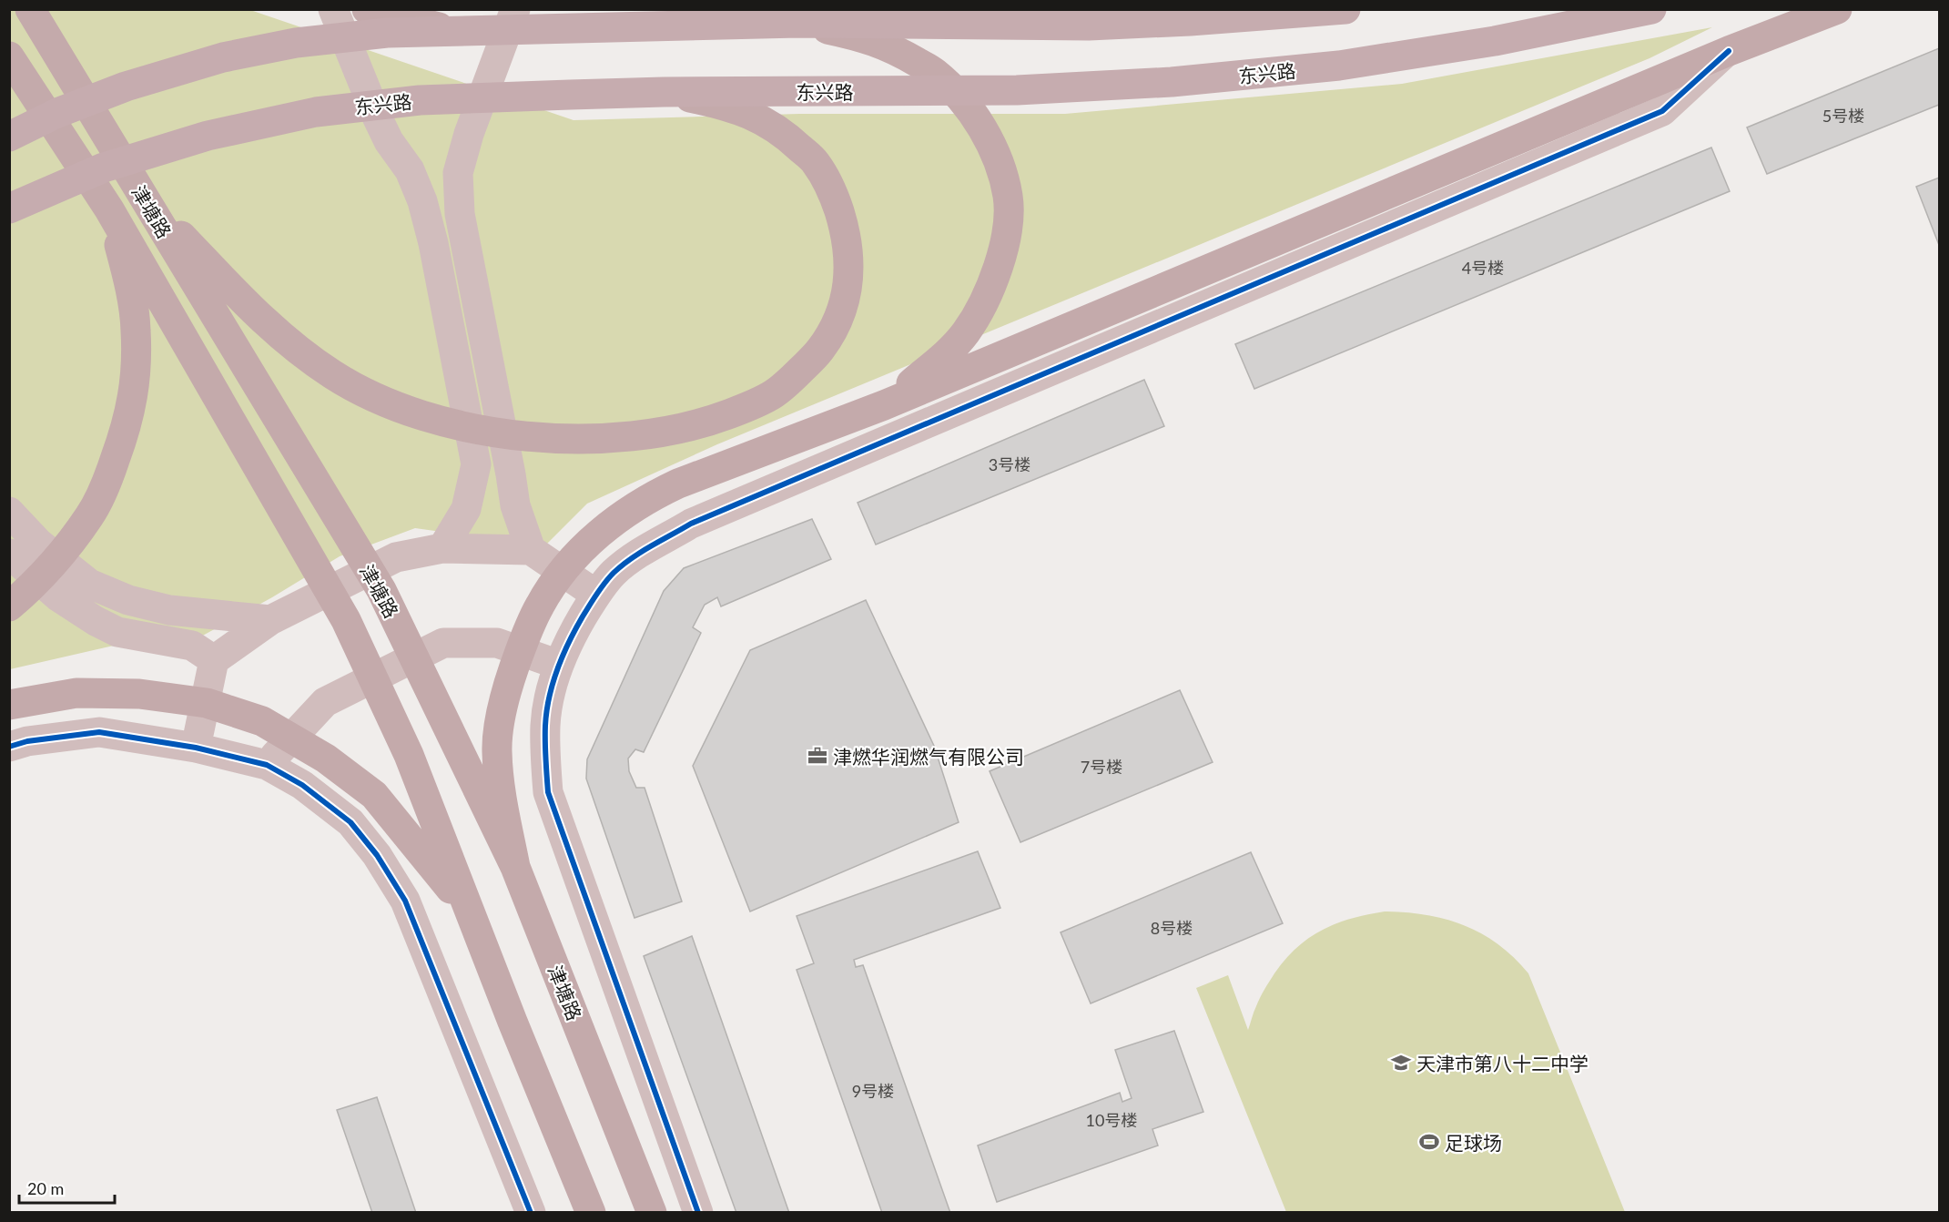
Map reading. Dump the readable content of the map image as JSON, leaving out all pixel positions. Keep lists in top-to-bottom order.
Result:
{
  "streets": {
    "highway": ["东兴路"],
    "main road": ["津塘路"]
  },
  "places": {
    "office": ["津燃华润燃气有限公司"],
    "school or university": ["天津市第八十二中学"],
    "sports": ["足球场"]
  },
  "house_numbers": [
    "5号楼",
    "4号楼",
    "3号楼",
    "7号楼",
    "8号楼",
    "9号楼",
    "10号楼"
  ],
  "scale_bar": "20 m"
}
